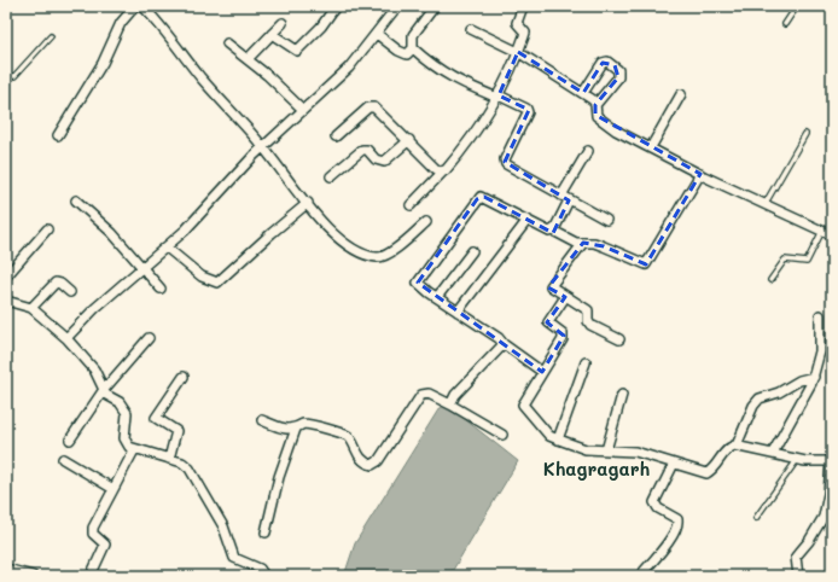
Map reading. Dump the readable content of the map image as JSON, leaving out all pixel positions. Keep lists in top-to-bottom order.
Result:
{
  "districts": ["Khagragarh"]
}
